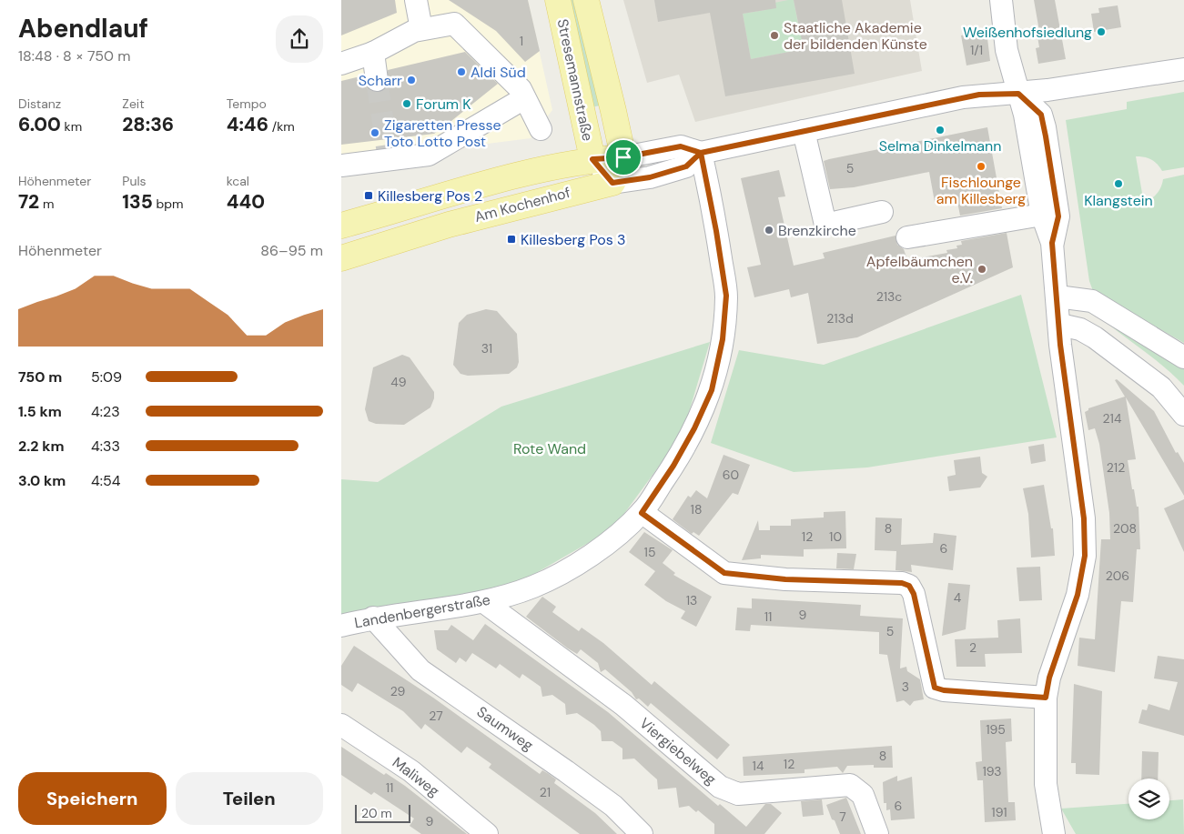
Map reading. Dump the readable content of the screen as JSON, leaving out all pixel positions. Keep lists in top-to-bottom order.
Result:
{
  "streets": {
    "main road": ["Stresemannstraße", "Am Kochenhof"],
    "street": [
      "Landenbergerstraße",
      "Saumweg",
      "Viergiebelweg",
      "Maliweg"
    ]
  },
  "crossings": [
    ["Stresemannstraße", "Am Kochenhof"],
    ["Am Kochenhof", "Landenbergerstraße"],
    ["Landenbergerstraße", "Saumweg"],
    ["Landenbergerstraße", "Viergiebelweg"]
  ],
  "parks": ["Rote Wand"],
  "places": {
    "other": [
      "Weißenhofsiedlung",
      "Staatliche Akademie der bildenden Künste",
      "Aldi Süd",
      "Scharr",
      "Forum K",
      "Selma Dinkelmann",
      "Zigaretten Presse Toto Lotto Post",
      "Fischlounge am Killesberg",
      "Klangstein",
      "Brenzkirche",
      "Apfelbäumchen e.V."
    ],
    "transit": ["Killesberg Pos 2", "Killesberg Pos 3"]
  },
  "house_numbers": [
    "1",
    "1/1",
    "5",
    "213c",
    "213d",
    "31",
    "49",
    "214",
    "212",
    "60",
    "18",
    "8",
    "208",
    "12",
    "10",
    "6",
    "15",
    "206",
    "4",
    "13",
    "9",
    "11",
    "5",
    "2",
    "3",
    "29",
    "27",
    "195",
    "8",
    "12",
    "14",
    "193",
    "11",
    "21",
    "6",
    "191",
    "7",
    "9"
  ],
  "scale_bar": "20 m",
  "page": {
    "heading": ["Abendlauf", "18:48 · 8 × 750 m"],
    "stats": [
      ["Distanz", "6.00 km"],
      ["Zeit", "28:36"],
      ["Tempo", "4:46 /km"],
      ["Höhenmeter", "72 m"],
      ["Puls", "135 bpm"],
      ["kcal", "440"]
    ],
    "chart": ["Höhenmeter", "86–95 m"],
    "list": [
      {
        "name": "750 m",
        "note": "5:09"
      },
      {
        "name": "1.5 km",
        "note": "4:23"
      },
      {
        "name": "2.2 km",
        "note": "4:33"
      },
      {
        "name": "3.0 km",
        "note": "4:54"
      }
    ],
    "buttons": ["Speichern", "Teilen"],
    "scale": "20 m"
  }
}
